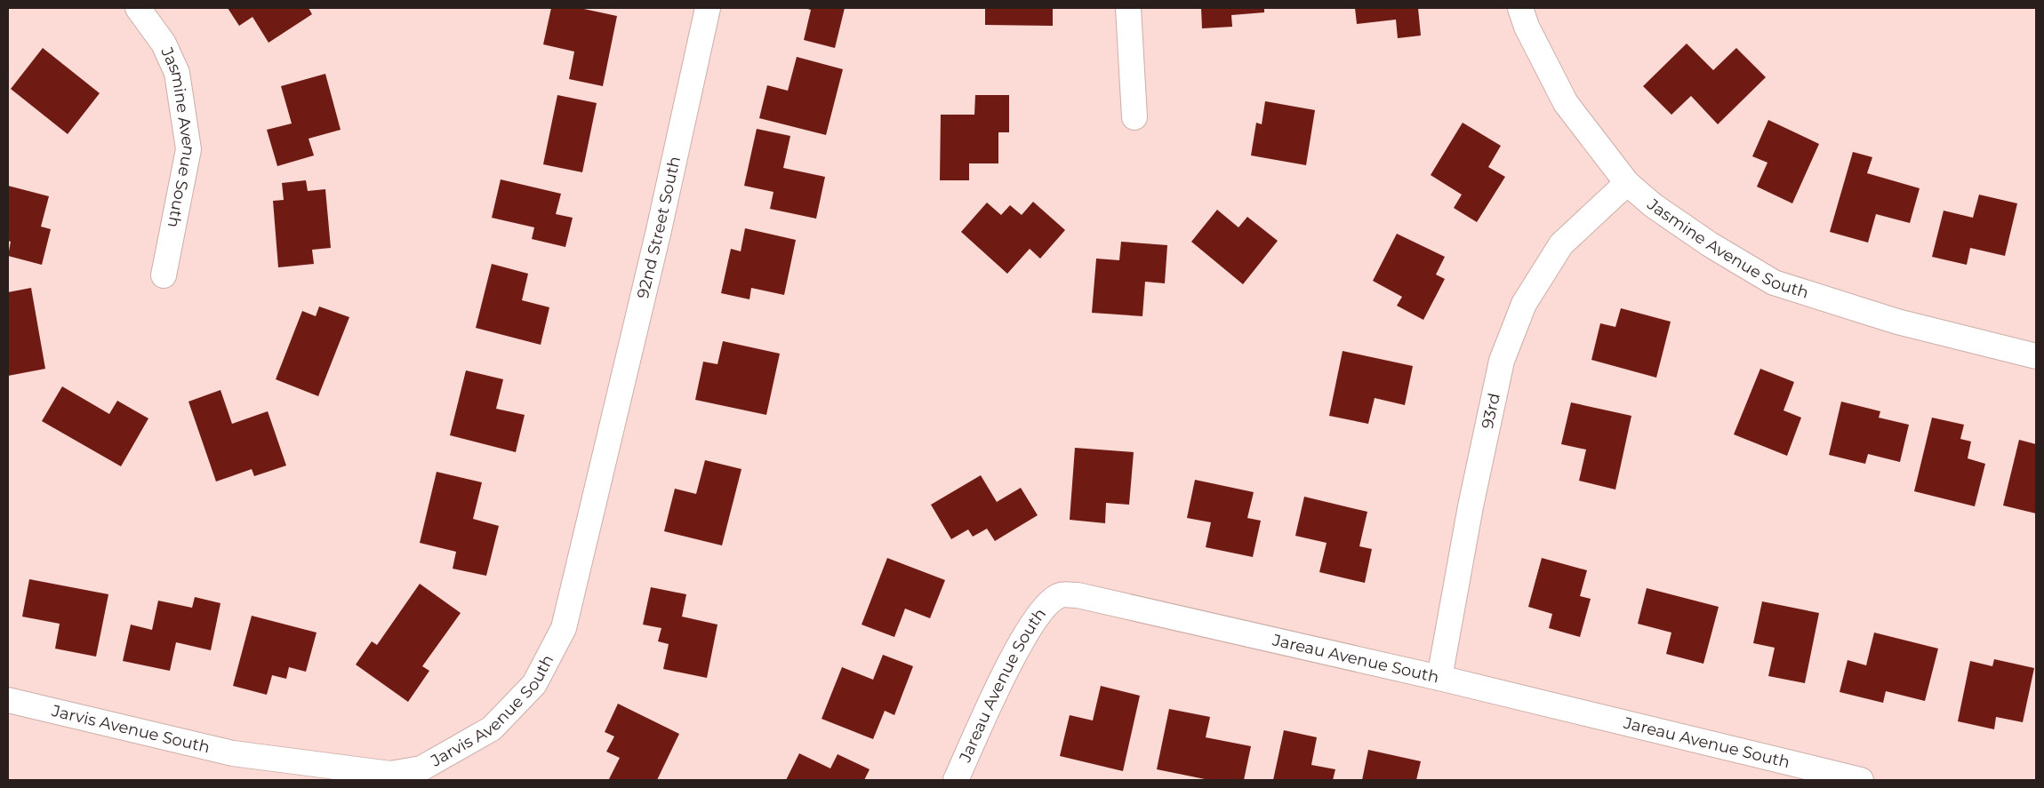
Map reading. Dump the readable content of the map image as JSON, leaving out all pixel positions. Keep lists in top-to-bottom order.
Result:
{
  "streets": {
    "street": [
      "Jasmine Avenue South",
      "92nd Street South",
      "93rd",
      "Jareau Avenue South",
      "Jarvis Avenue South"
    ]
  },
  "crossings": [
    ["Jasmine Avenue South", "93rd"],
    ["92nd Street South", "Jarvis Avenue South"],
    ["93rd", "Jareau Avenue South"]
  ]
}
